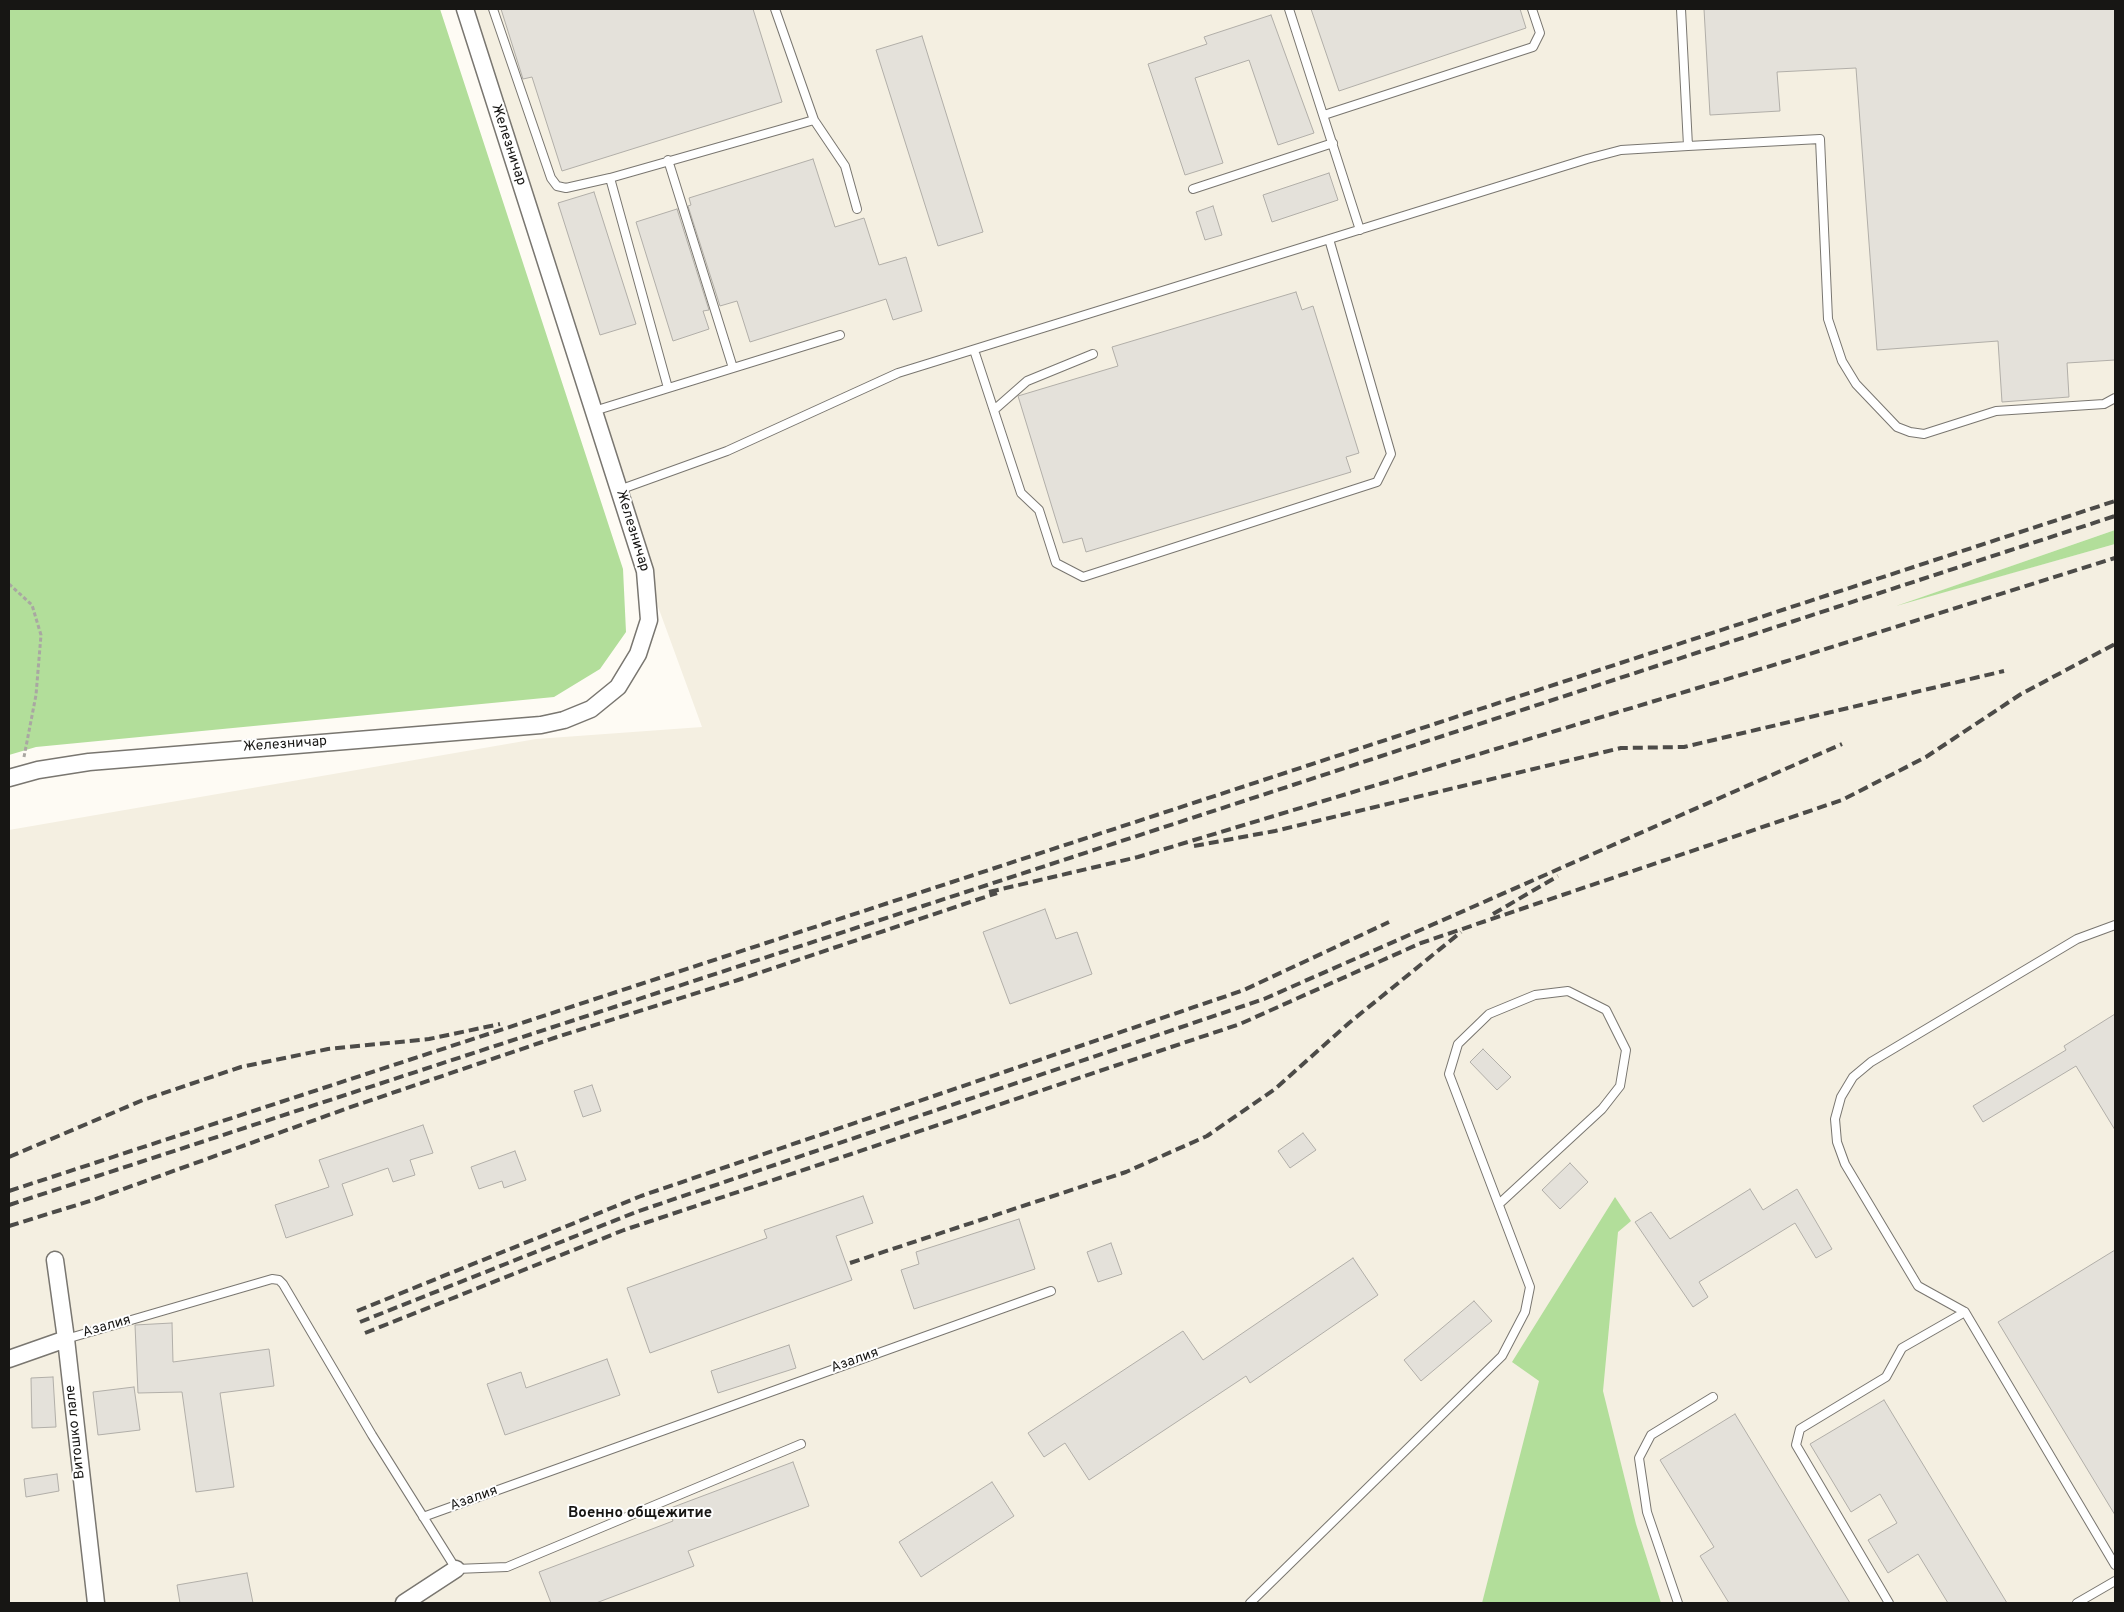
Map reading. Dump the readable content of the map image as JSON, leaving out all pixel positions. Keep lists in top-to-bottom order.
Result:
{
  "streets": {
    "street": ["Железничар", "Азалия", "Витошко лале"]
  },
  "crossings": [
    ["Азалия", "Витошко лале"]
  ],
  "districts": ["Военно общежитие"]
}
